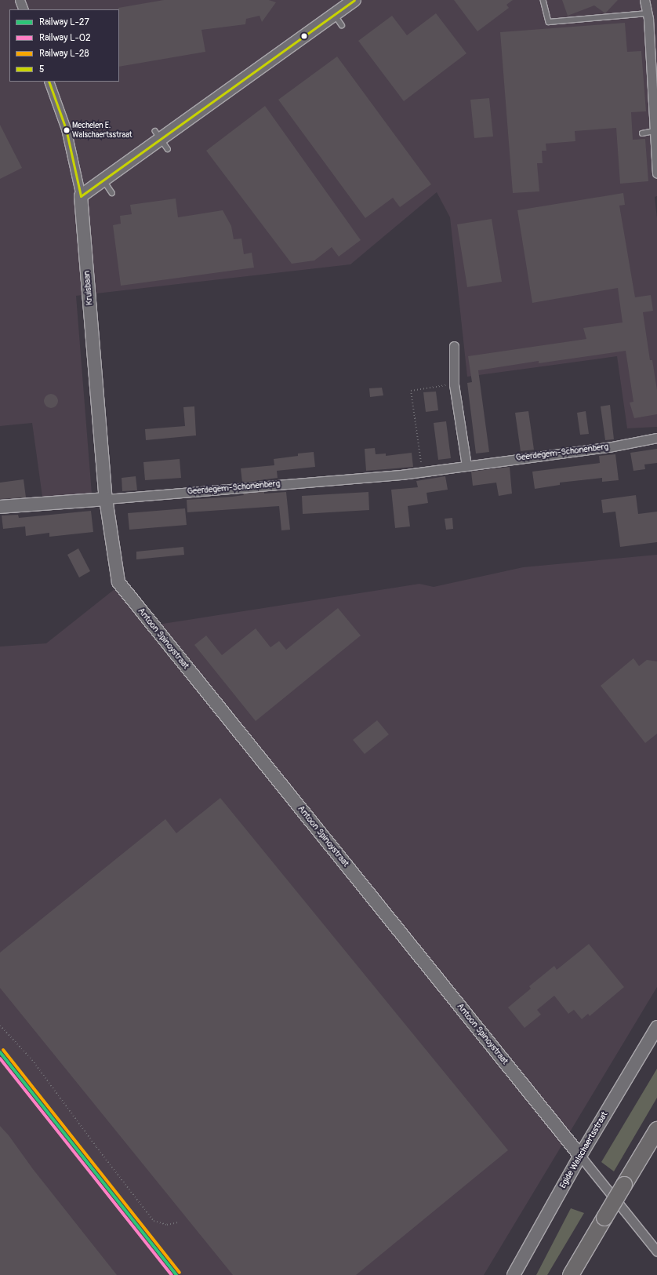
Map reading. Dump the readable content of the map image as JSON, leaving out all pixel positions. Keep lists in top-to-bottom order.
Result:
{
  "streets": {
    "street": [
      "Kruisbaan",
      "Geerdegem-Schonenberg",
      "Antoon Spinoystraat",
      "Egide Walschaertsstraat"
    ]
  },
  "crossings": [
    ["Kruisbaan", "Geerdegem-Schonenberg"],
    ["Kruisbaan", "Antoon Spinoystraat"],
    ["Geerdegem-Schonenberg", "Antoon Spinoystraat"],
    ["Antoon Spinoystraat", "Egide Walschaertsstraat"]
  ],
  "places": ["Mechelen E. Walschaertsstraat"],
  "lines": [
    "transit line 5",
    "rail line L-28",
    "rail line L-27",
    "rail line L-02"
  ],
  "legend": [
    "Railway L-27",
    "Railway L-02",
    "Railway L-28",
    "5"
  ]
}
